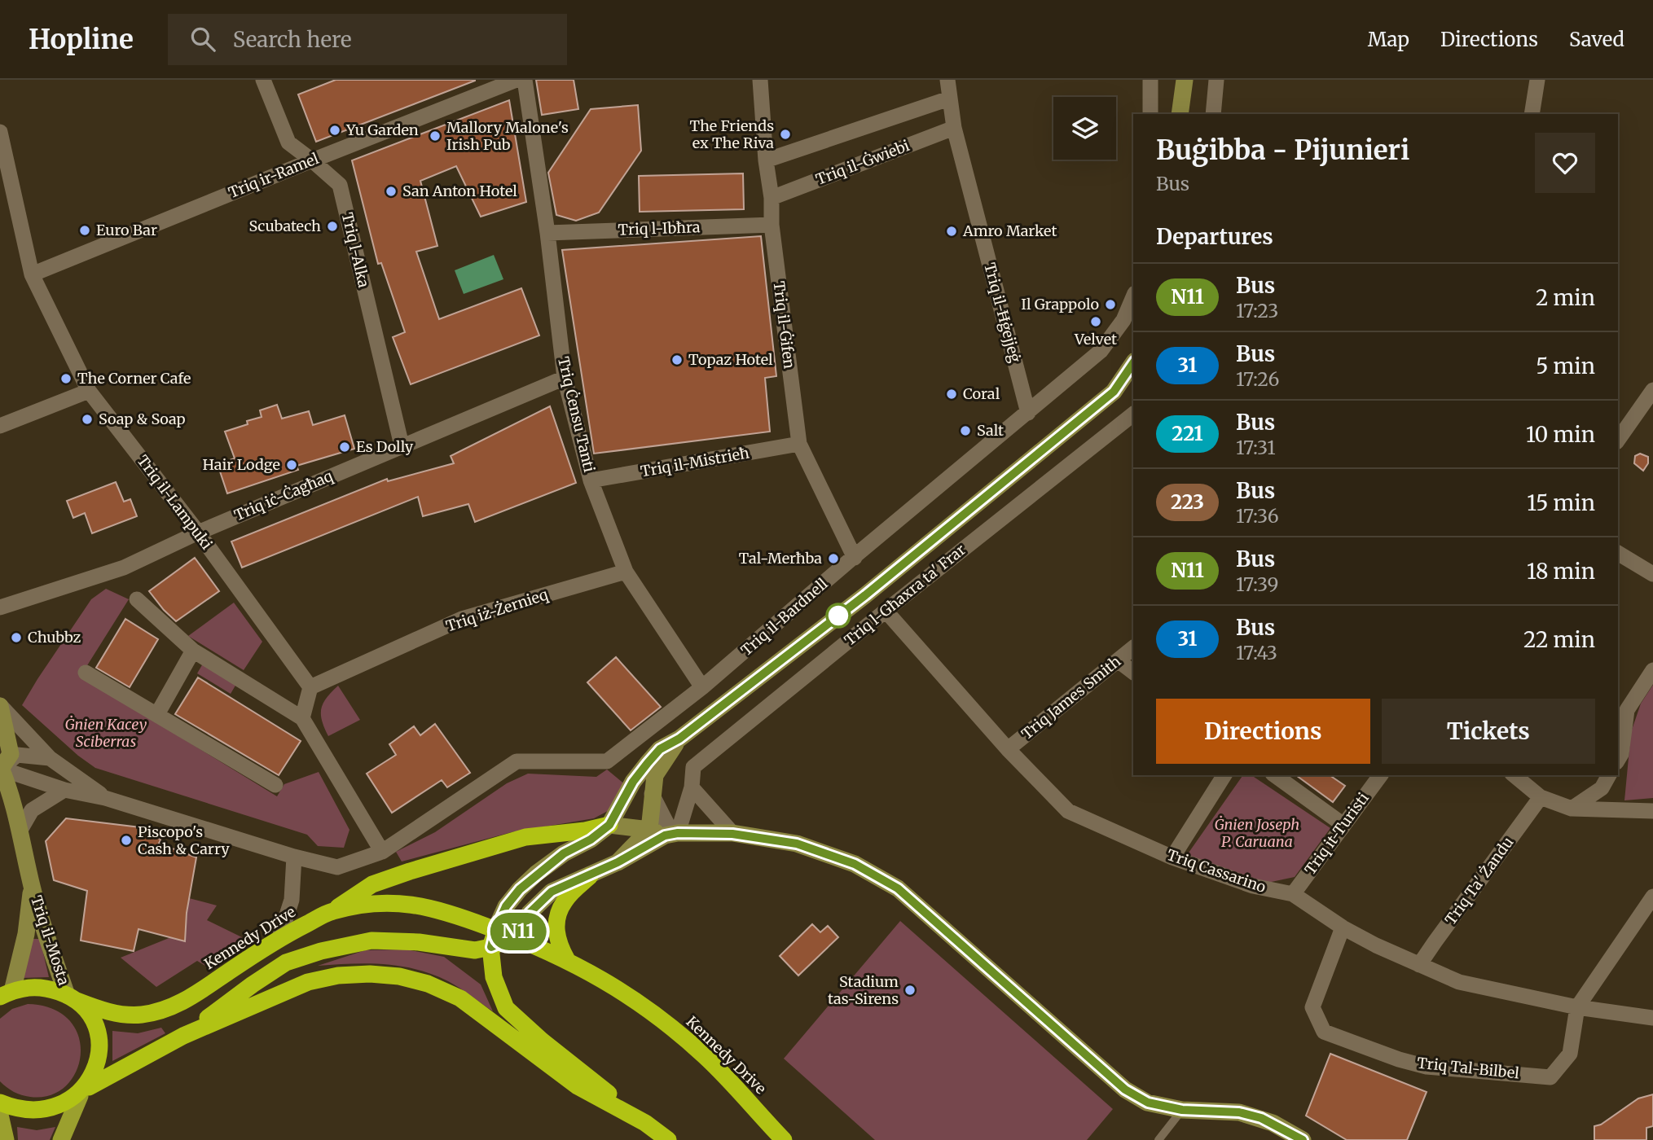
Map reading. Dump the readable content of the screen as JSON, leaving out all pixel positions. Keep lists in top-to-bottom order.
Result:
{
  "streets": {
    "highway": ["Kennedy Drive"],
    "street": [
      "Triq il-Ġwiebi",
      "Triq ir-Ramel",
      "Triq l-Ibħra",
      "Triq l-Alka",
      "Triq il-Ħġejjeġ",
      "Triq il-Ġifen",
      "Triq Ċensu Tanti",
      "Triq il-Mistrieħ",
      "Triq iċ-Ċagħaq",
      "Triq il-Lampuki",
      "Triq l-Għaxra ta' Frar",
      "Triq iż-Żernieq",
      "Triq il-Bardnell",
      "Triq James Smith",
      "Triq it-Turisti",
      "Triq Cassarino",
      "Triq Ta' Żandu",
      "Triq il-Mosta",
      "Triq Tal-Bilbel"
    ]
  },
  "crossings": [
    ["Triq il-Ġwiebi", "Triq il-Ħġejjeġ"],
    ["Triq il-Ġwiebi", "Triq il-Ġifen"],
    ["Triq ir-Ramel", "Triq l-Alka"],
    ["Triq ir-Ramel", "Triq il-Lampuki"],
    ["Triq l-Ibħra", "Triq il-Ġifen"],
    ["Triq l-Ibħra", "Triq Ċensu Tanti"],
    ["Triq l-Alka", "Triq iċ-Ċagħaq"],
    ["Triq il-Ħġejjeġ", "Triq il-Bardnell"],
    ["Triq il-Ġifen", "Triq il-Mistrieħ"],
    ["Triq il-Ġifen", "Triq il-Bardnell"],
    ["Triq Ċensu Tanti", "Triq il-Mistrieħ"],
    ["Triq Ċensu Tanti", "Triq iċ-Ċagħaq"],
    ["Triq Ċensu Tanti", "Triq iż-Żernieq"],
    ["Triq Ċensu Tanti", "Triq il-Bardnell"],
    ["Triq iċ-Ċagħaq", "Triq il-Lampuki"],
    ["Triq il-Lampuki", "Triq iż-Żernieq"],
    ["Triq l-Għaxra ta' Frar", "Triq Cassarino"],
    ["Triq James Smith", "Triq Cassarino"],
    ["Triq it-Turisti", "Triq Cassarino"],
    ["Triq Cassarino", "Triq Ta' Żandu"],
    ["Triq Cassarino", "Triq Tal-Bilbel"],
    ["Kennedy Drive", "Triq il-Mosta"]
  ],
  "parks": ["Ġnien Kacey Sciberras", "Ġnien Joseph P. Caruana"],
  "places": [
    "Yu Garden",
    "The Friends ex The Riva",
    "Mallory Malone's Irish Pub",
    "San Anton Hotel",
    "Scubatech",
    "Euro Bar",
    "Amro Market",
    "Il Grappolo",
    "Velvet",
    "Topaz Hotel",
    "The Corner Cafe",
    "Coral",
    "Soap & Soap",
    "Salt",
    "Es Dolly",
    "Hair Lodge",
    "Tal-Merħba",
    "Chubbz",
    "Piscopo's Cash & Carry",
    "Stadium tas-Sirens"
  ],
  "lines": ["bus line N11"],
  "page": {
    "header": "Hopline",
    "search": "Search here",
    "nav": ["Map", "Directions", "Saved"],
    "on_map": "N11",
    "heading": [
      ["Buġibba - Pijunieri", "Bus"],
      "Departures"
    ],
    "list": [
      {
        "mark": "N11",
        "name": "Bus",
        "note": "17:23",
        "value": "2 min"
      },
      {
        "mark": "31",
        "name": "Bus",
        "note": "17:26",
        "value": "5 min"
      },
      {
        "mark": "221",
        "name": "Bus",
        "note": "17:31",
        "value": "10 min"
      },
      {
        "mark": "223",
        "name": "Bus",
        "note": "17:36",
        "value": "15 min"
      },
      {
        "mark": "N11",
        "name": "Bus",
        "note": "17:39",
        "value": "18 min"
      },
      {
        "mark": "31",
        "name": "Bus",
        "note": "17:43",
        "value": "22 min"
      }
    ],
    "buttons": ["Directions", "Tickets"]
  }
}
